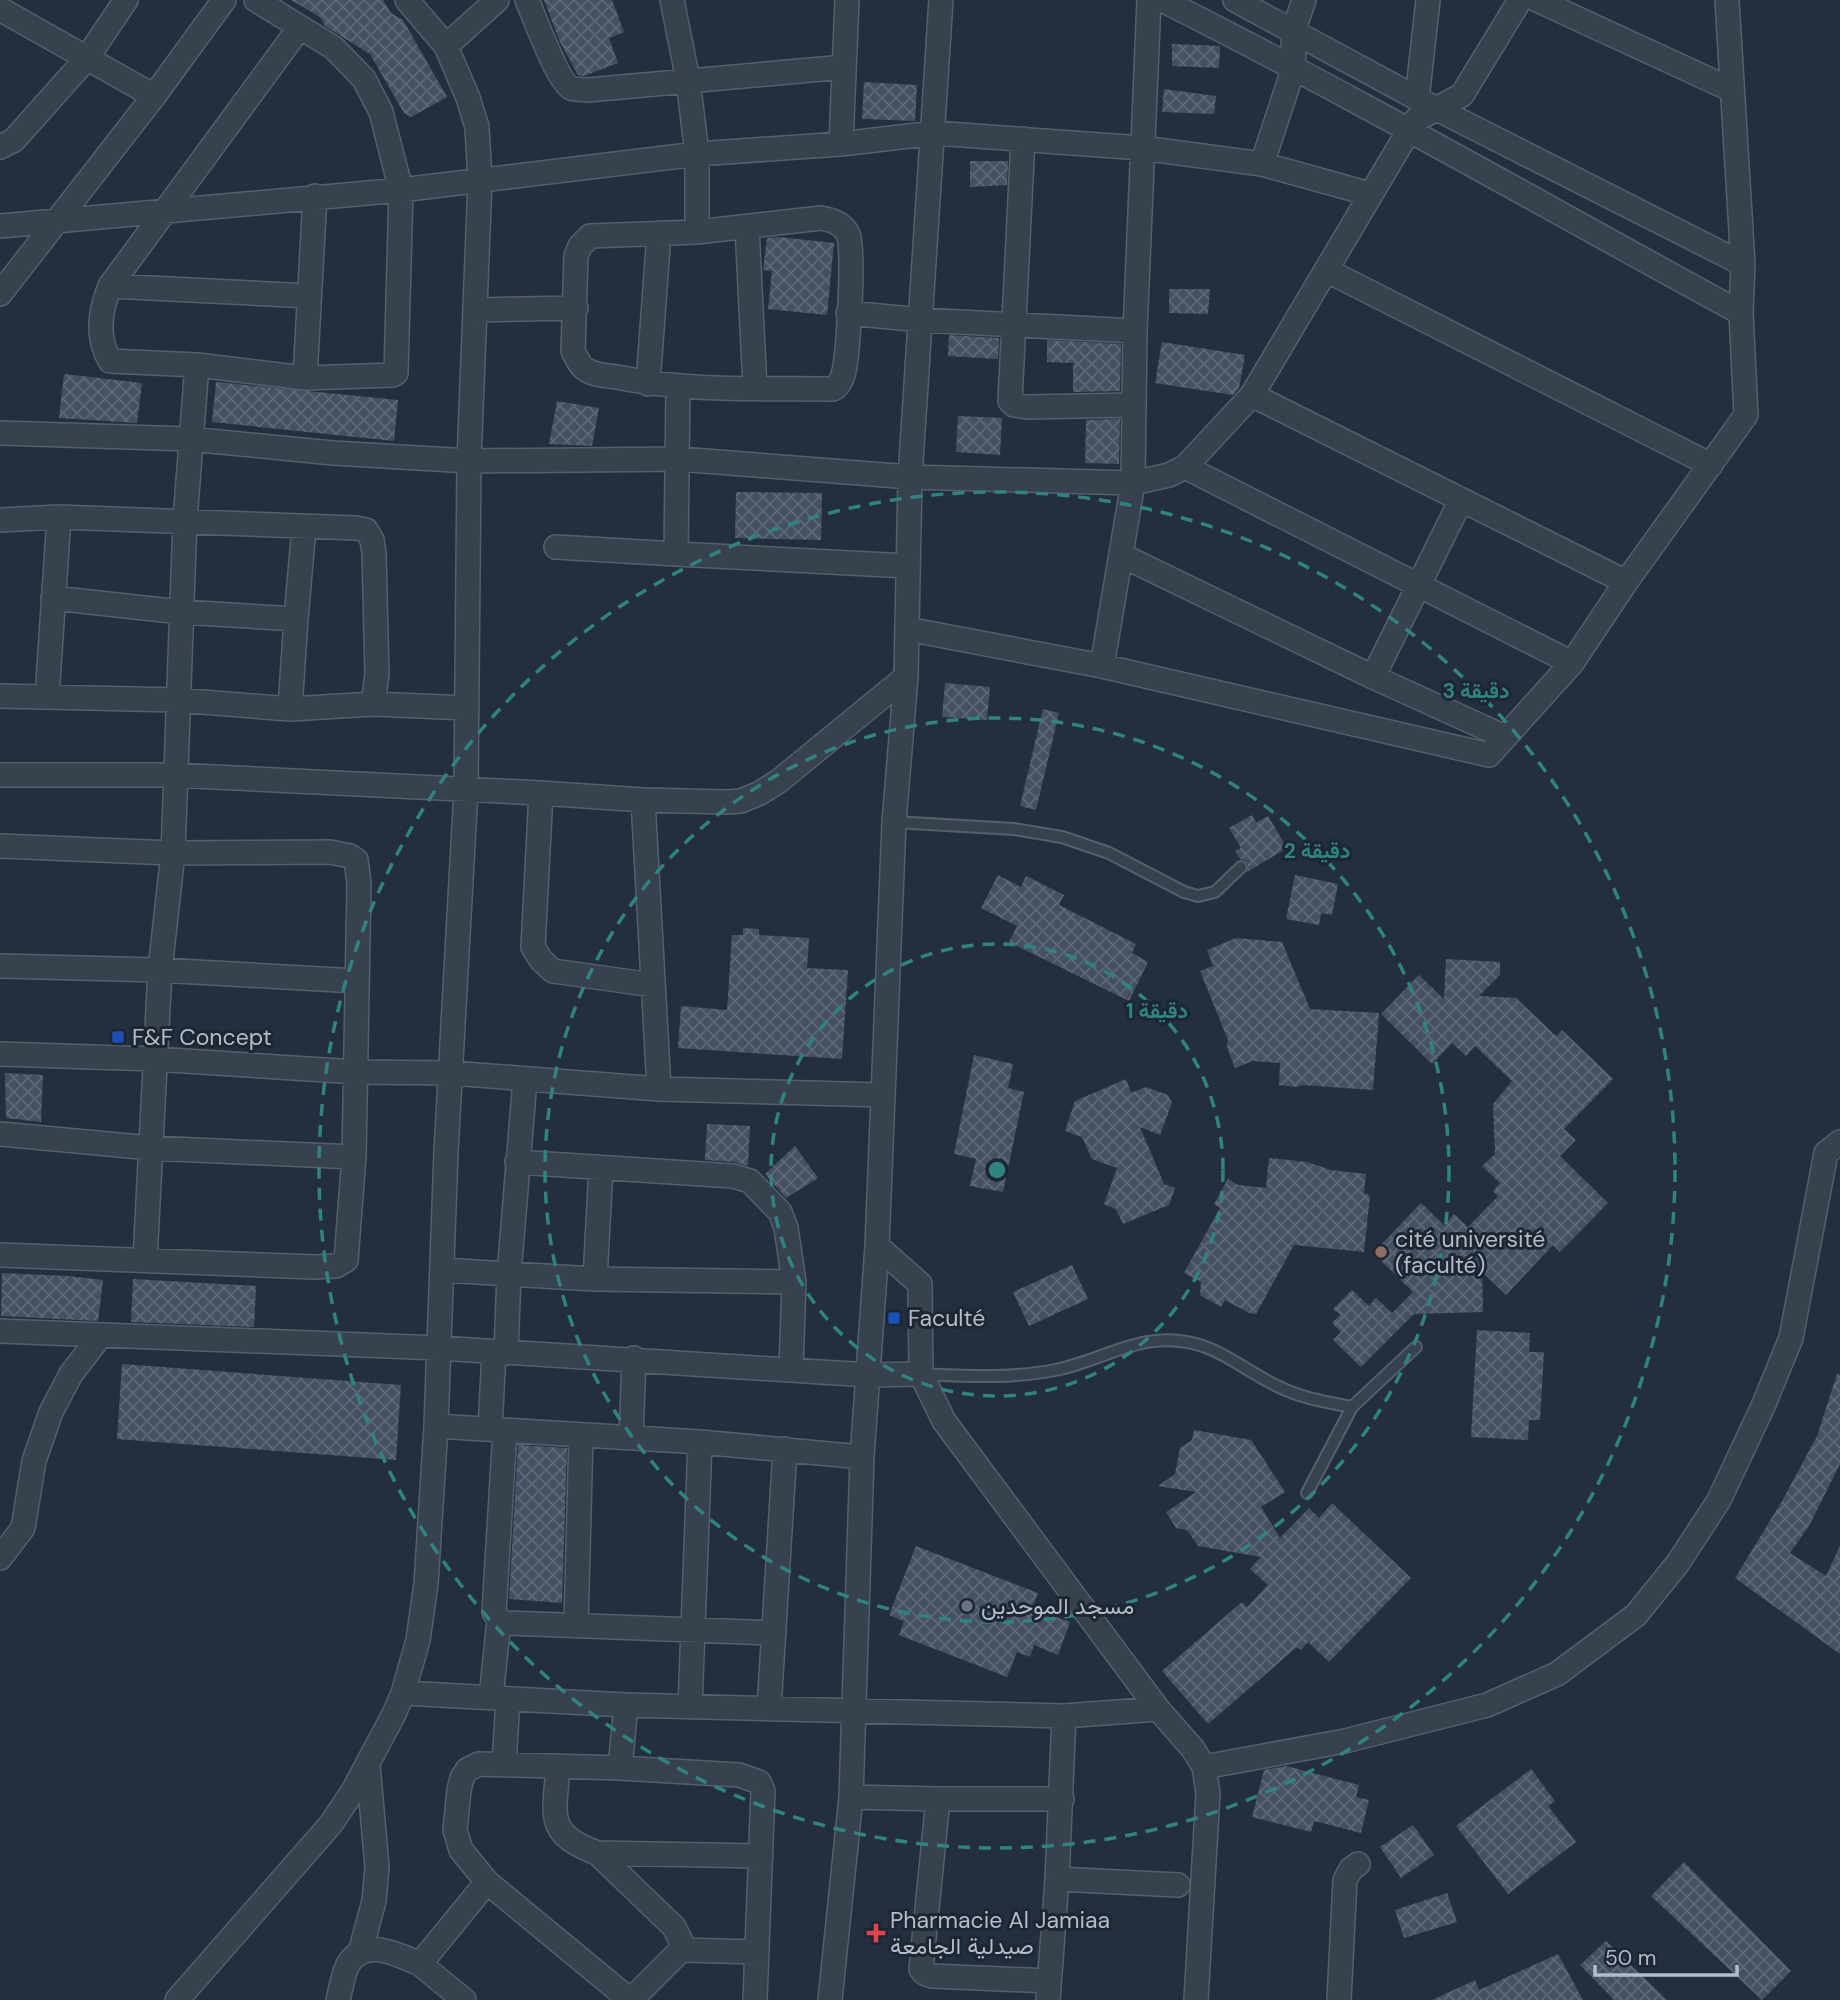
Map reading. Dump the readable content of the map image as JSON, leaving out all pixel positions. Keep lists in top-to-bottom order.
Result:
{
  "places": {
    "transit": ["F&F Concept", "Faculté"],
    "other": ["cité université (faculté)", "مسجد الموحدين"],
    "health": ["Pharmacie Al Jamiaa صيدلية الجامعة"]
  },
  "scale_bar": "50 m",
  "rings": ["3 دقيقة", "2 دقيقة", "1 دقيقة"]
}
